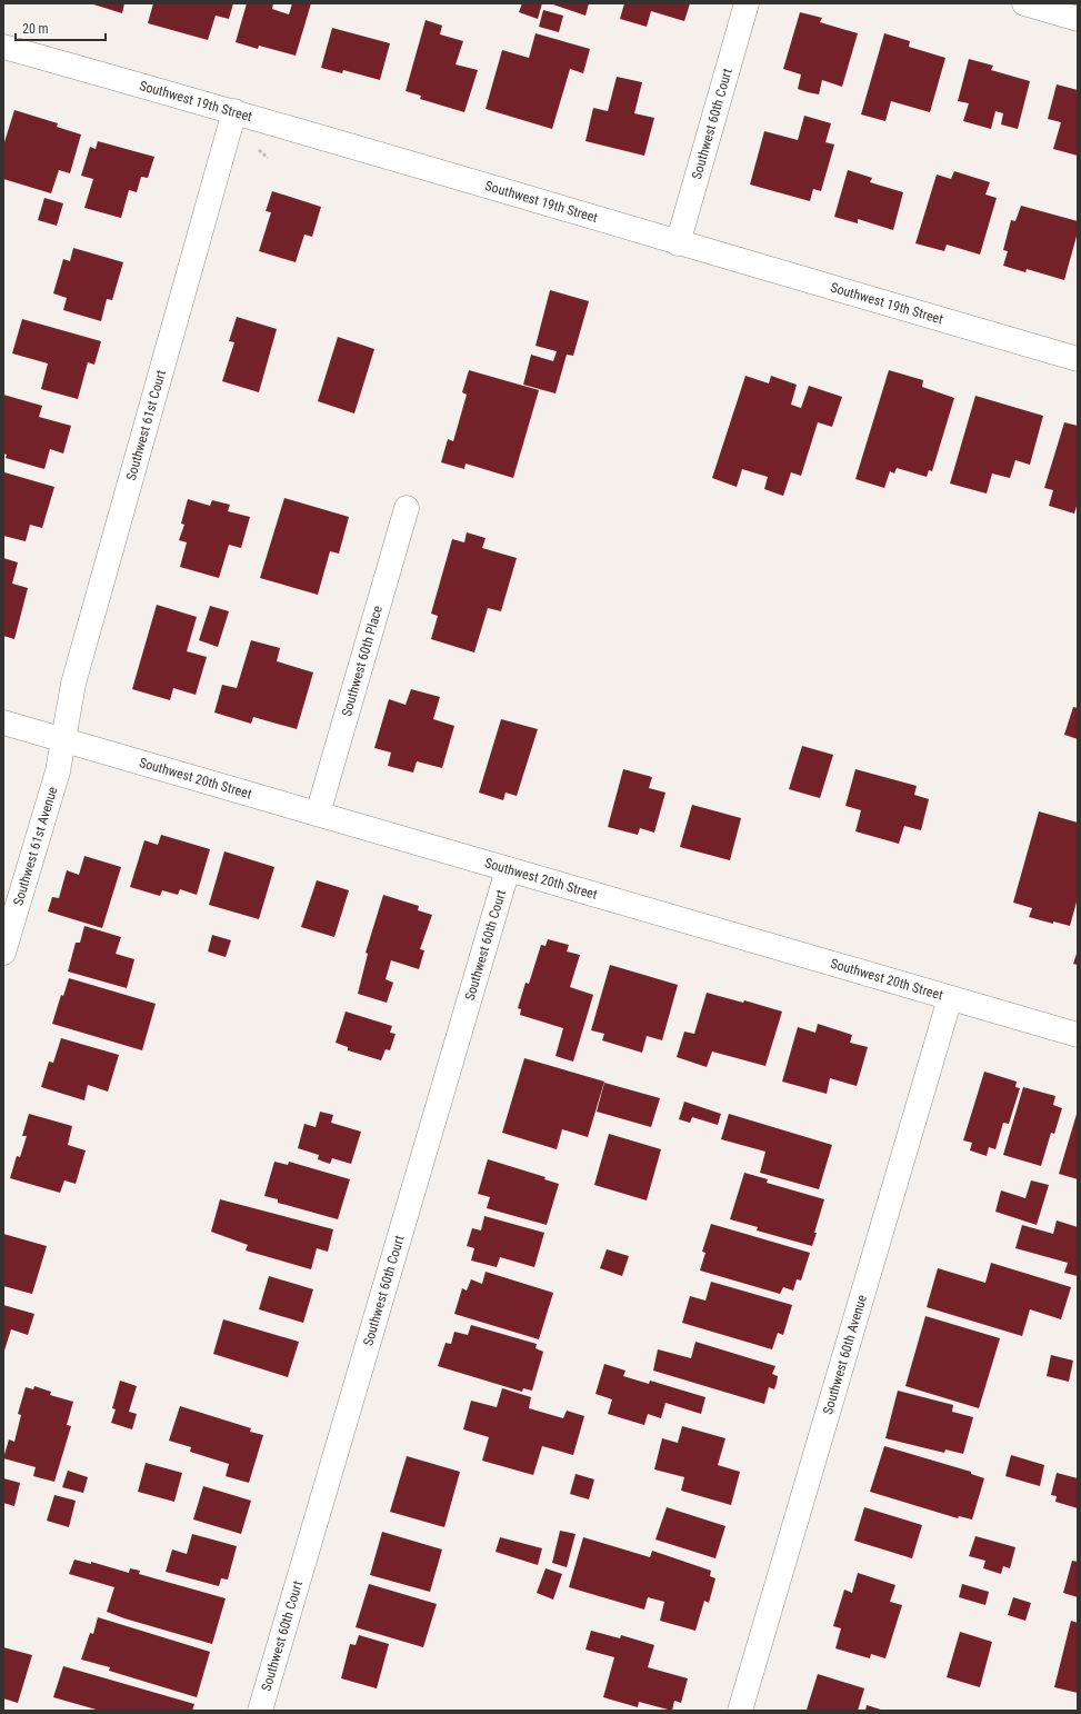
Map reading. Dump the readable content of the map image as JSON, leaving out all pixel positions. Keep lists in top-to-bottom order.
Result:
{
  "streets": {
    "street": [
      "Southwest 19th Street",
      "Southwest 60th Court",
      "Southwest 61st Court",
      "Southwest 60th Place",
      "Southwest 20th Street",
      "Southwest 61st Avenue",
      "Southwest 60th Avenue"
    ]
  },
  "crossings": [
    ["Southwest 19th Street", "Southwest 60th Court"],
    ["Southwest 19th Street", "Southwest 61st Court"],
    ["Southwest 60th Court", "Southwest 20th Street"],
    ["Southwest 61st Court", "Southwest 20th Street"],
    ["Southwest 61st Court", "Southwest 61st Avenue"],
    ["Southwest 60th Place", "Southwest 20th Street"],
    ["Southwest 20th Street", "Southwest 61st Avenue"],
    ["Southwest 20th Street", "Southwest 60th Avenue"]
  ],
  "scale_bar": "20 m"
}
